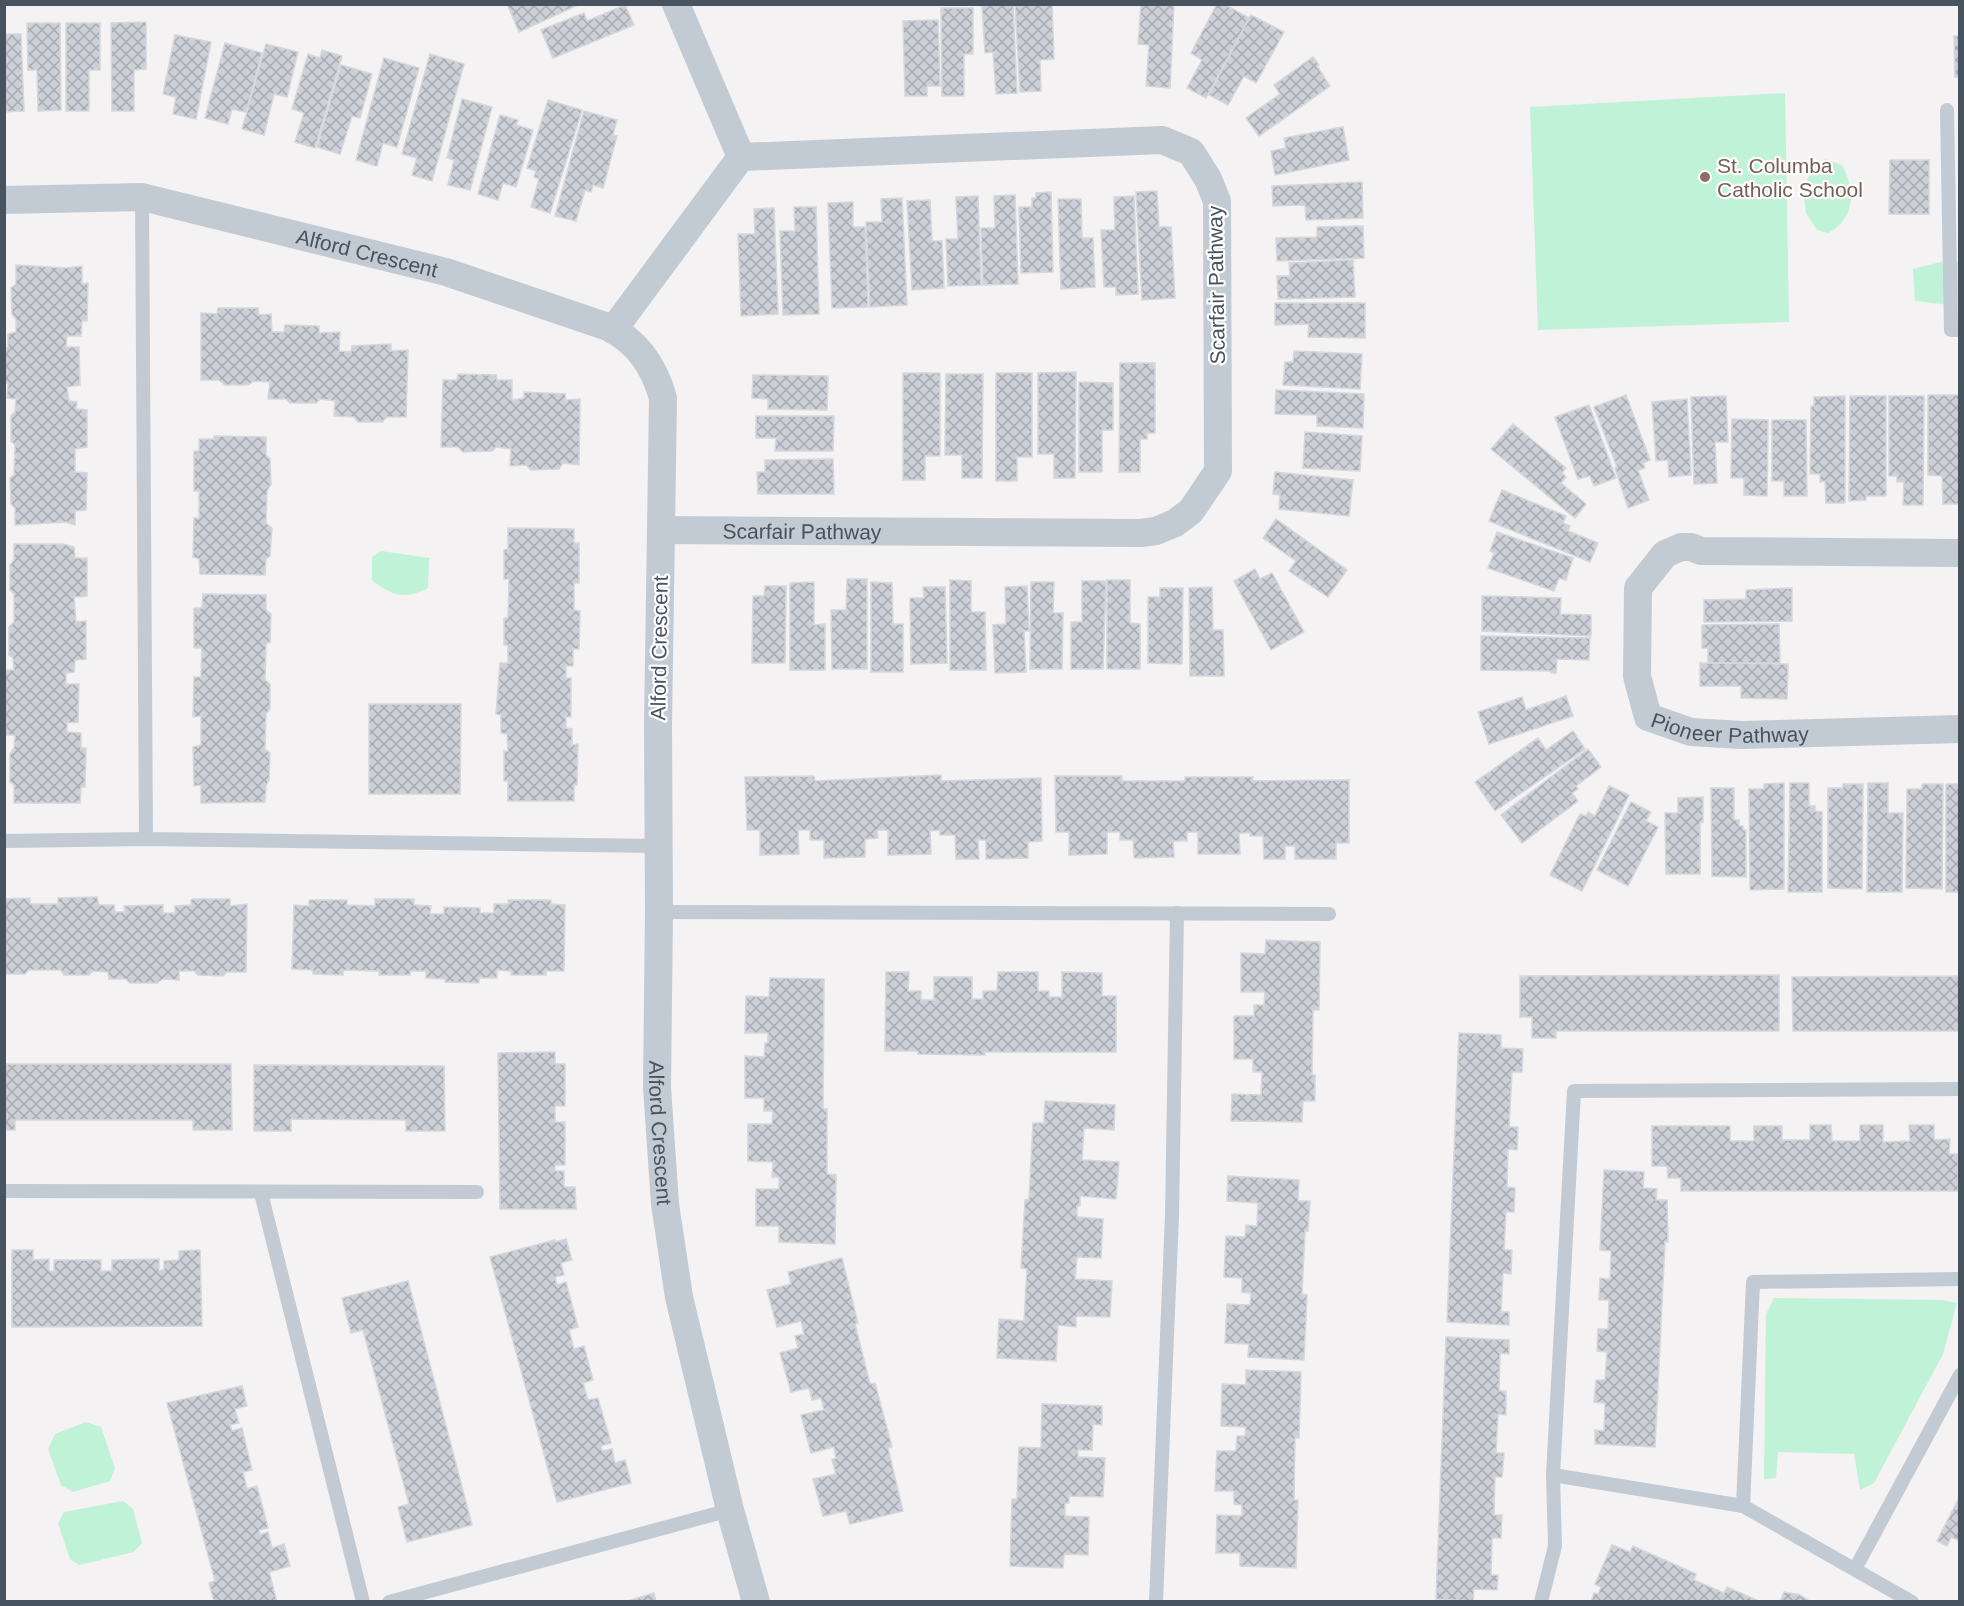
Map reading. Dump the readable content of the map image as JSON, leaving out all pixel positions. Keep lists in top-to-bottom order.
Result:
{
  "streets": {
    "street": ["Alford Crescent", "Scarfair Pathway", "Pioneer Pathway"]
  },
  "crossings": [
    ["Alford Crescent", "Scarfair Pathway"]
  ],
  "places": ["St. Columba Catholic School"]
}
